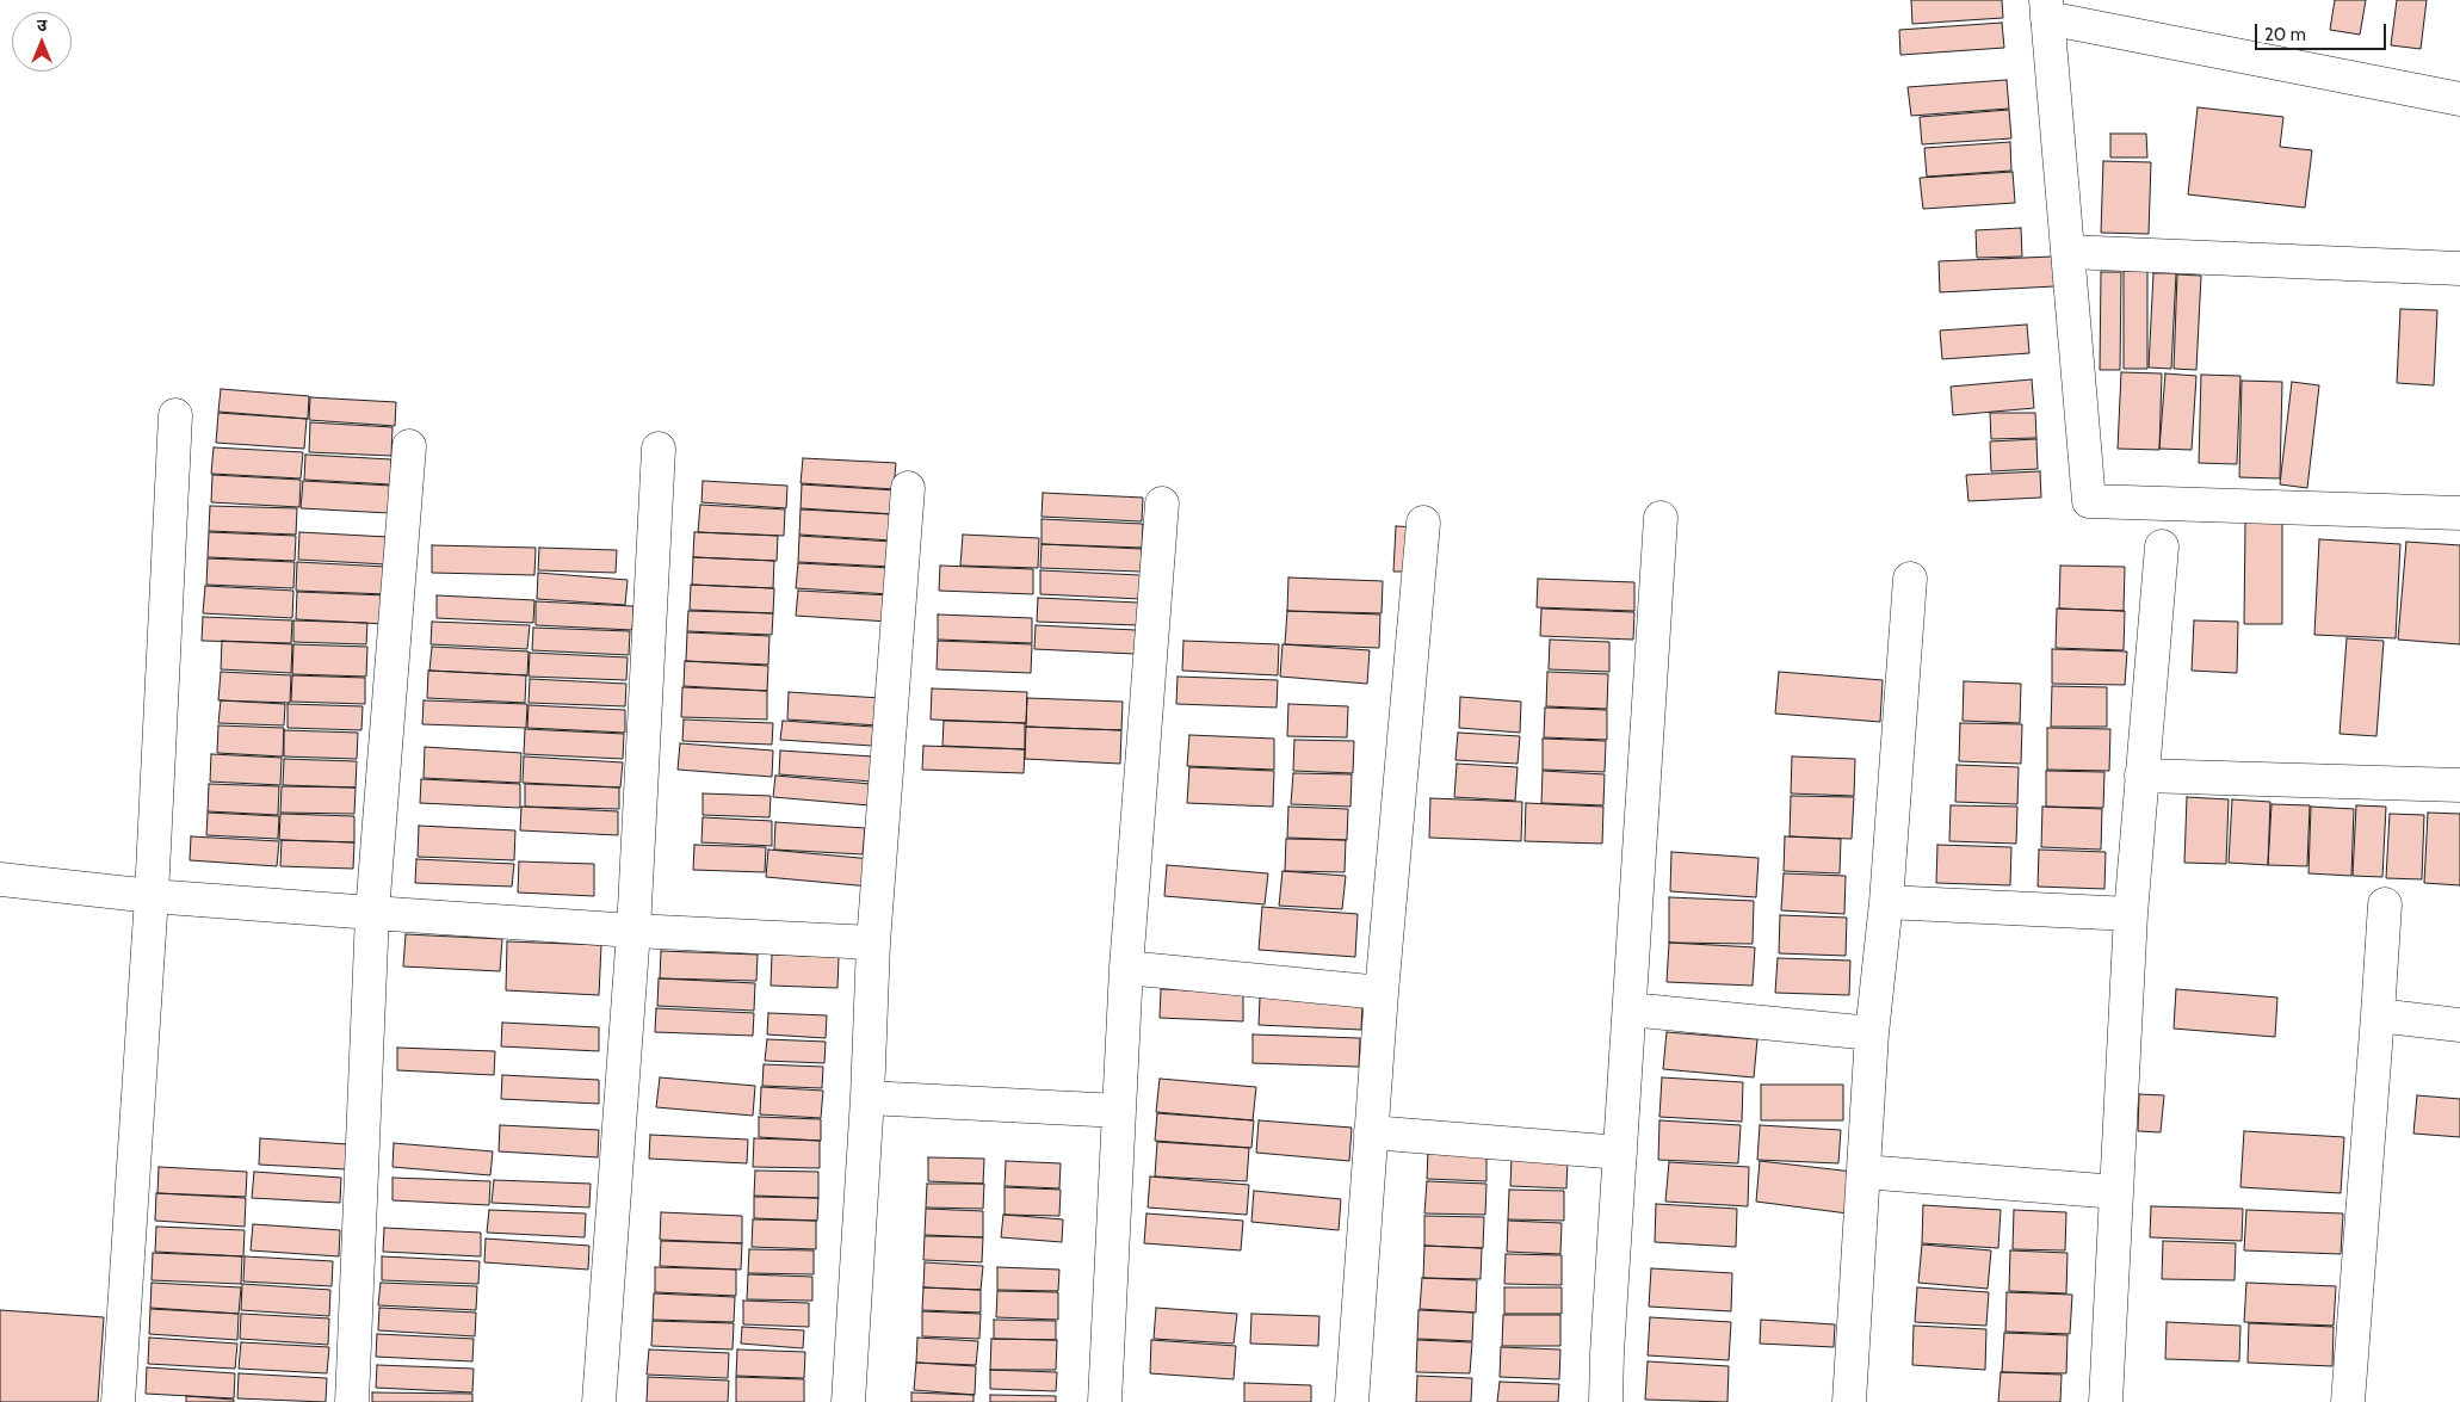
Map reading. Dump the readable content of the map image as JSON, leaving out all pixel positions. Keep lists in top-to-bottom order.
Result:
{
  "scale_bar": "20 m",
  "north": "top"
}
